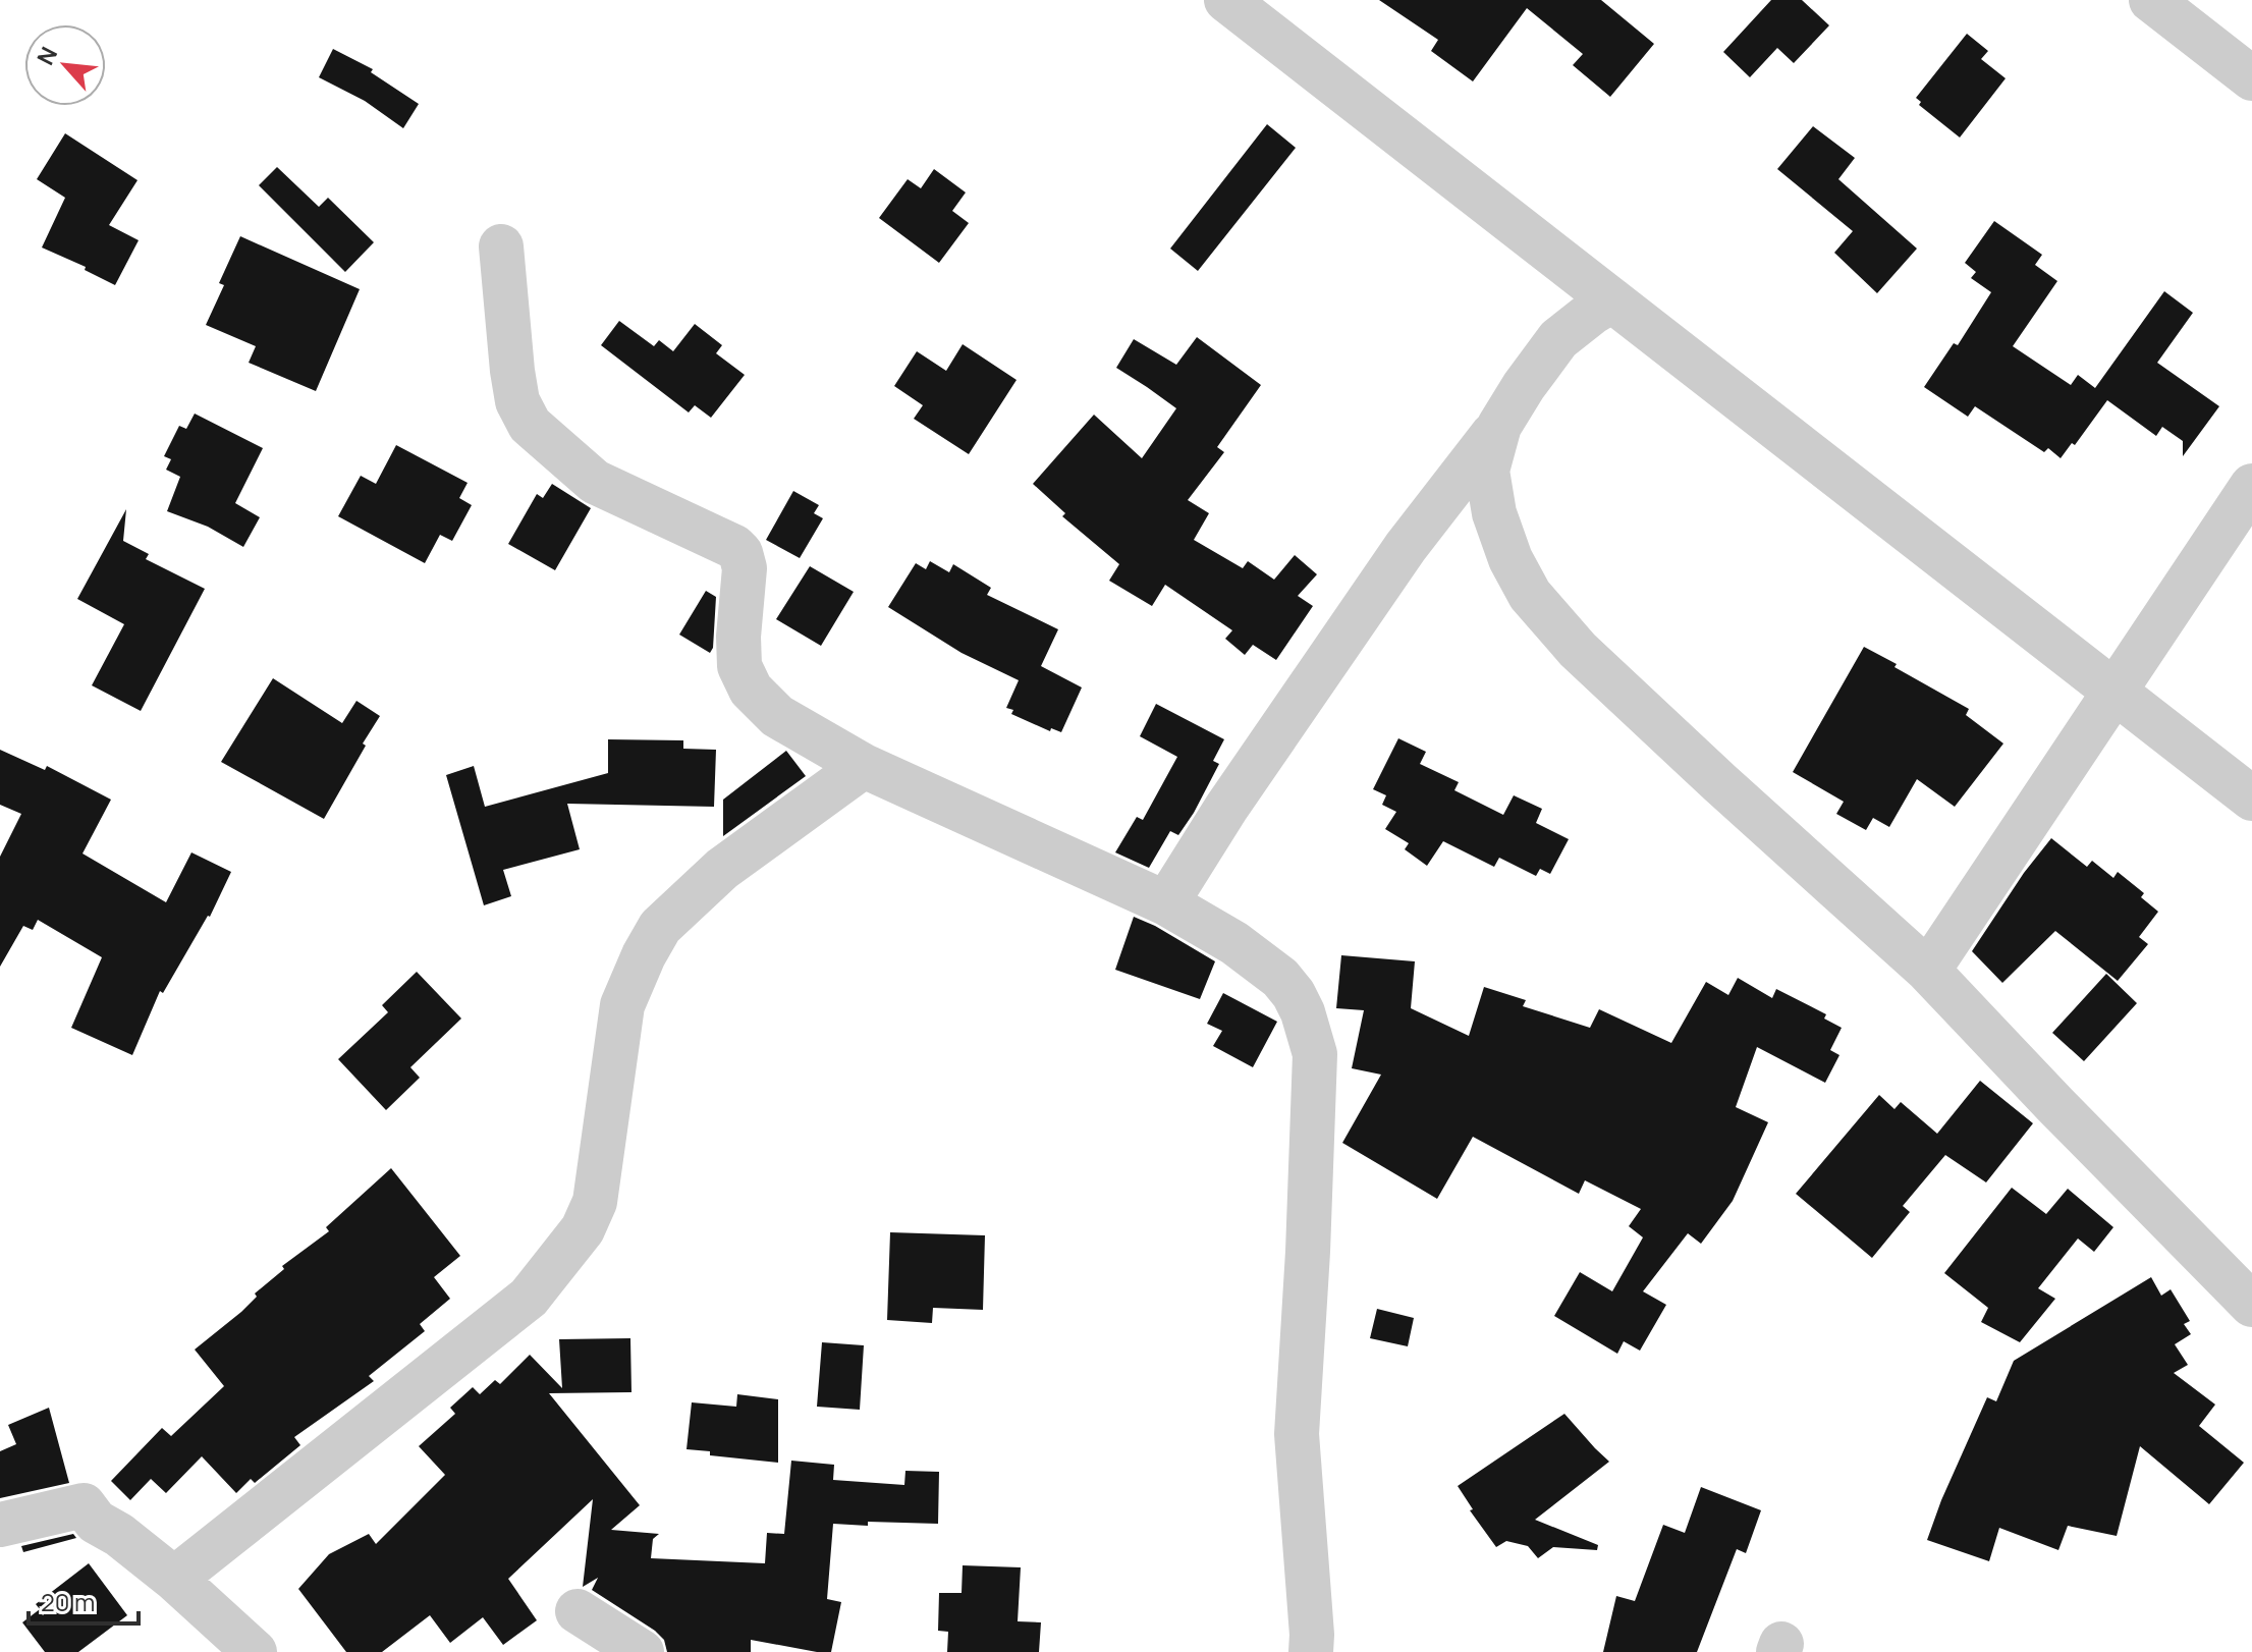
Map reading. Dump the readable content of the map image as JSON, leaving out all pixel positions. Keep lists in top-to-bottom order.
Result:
{
  "scale_bar": "20 m",
  "north": "top left"
}
